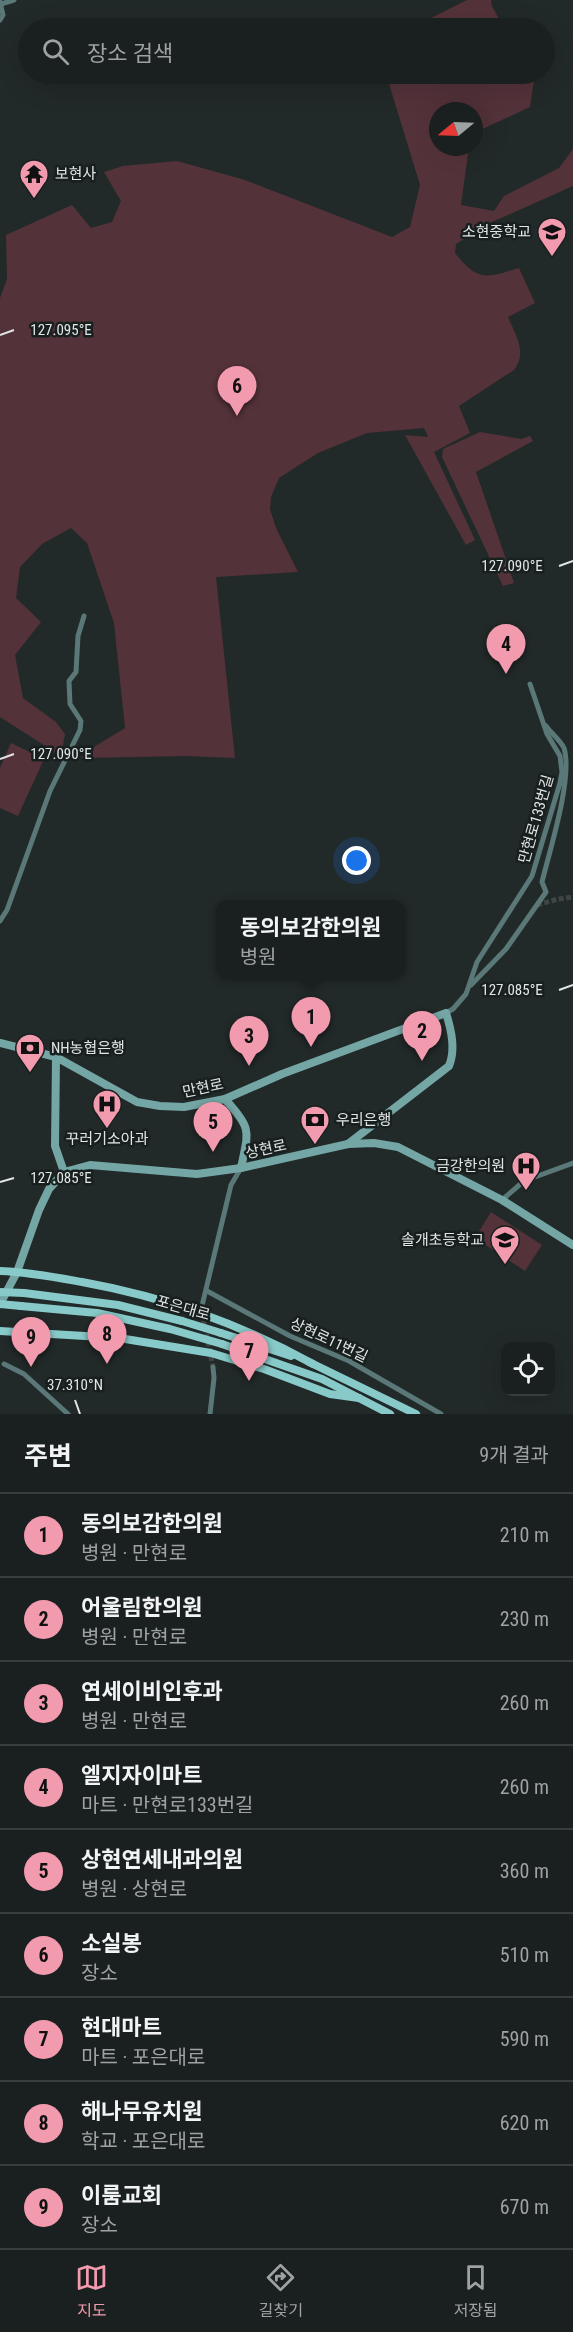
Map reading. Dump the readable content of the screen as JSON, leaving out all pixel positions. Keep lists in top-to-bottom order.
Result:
{
  "streets": {
    "main road": ["포은대로"],
    "street": [
      "만현로133번길",
      "만현로",
      "상현로",
      "상현로11번길"
    ]
  },
  "crossings": [
    ["만현로133번길", "만현로"]
  ],
  "places": {
    "temple": ["보현사"],
    "school or university": ["소현중학교", "솔개초등학교"],
    "bank": ["NH농협은행", "우리은행"],
    "hospital": ["꾸러기소아과", "금강한의원"]
  },
  "north": "left",
  "page": {
    "search": "장소 검색",
    "pins": [
      "6",
      "4",
      "1",
      "2",
      "3",
      "5",
      "8",
      "9",
      "7"
    ],
    "popup": ["동의보감한의원", "병원"],
    "heading": ["주변", "9개 결과"],
    "list": [
      {
        "mark": "1",
        "name": "동의보감한의원",
        "note": "병원 · 만현로",
        "value": "210 m"
      },
      {
        "mark": "2",
        "name": "어울림한의원",
        "note": "병원 · 만현로",
        "value": "230 m"
      },
      {
        "mark": "3",
        "name": "연세이비인후과",
        "note": "병원 · 만현로",
        "value": "260 m"
      },
      {
        "mark": "4",
        "name": "엘지자이마트",
        "note": "마트 · 만현로133번길",
        "value": "260 m"
      },
      {
        "mark": "5",
        "name": "상현연세내과의원",
        "note": "병원 · 상현로",
        "value": "360 m"
      },
      {
        "mark": "6",
        "name": "소실봉",
        "note": "장소",
        "value": "510 m"
      },
      {
        "mark": "7",
        "name": "현대마트",
        "note": "마트 · 포은대로",
        "value": "590 m"
      },
      {
        "mark": "8",
        "name": "해나무유치원",
        "note": "학교 · 포은대로",
        "value": "620 m"
      },
      {
        "mark": "9",
        "name": "이룸교회",
        "note": "장소",
        "value": "670 m"
      }
    ],
    "nav": ["지도", "길찾기", "저장됨"]
  },
  "coordinates": [
    "127.095°E",
    "127.090°E",
    "127.085°E",
    "37.310°N"
  ]
}
